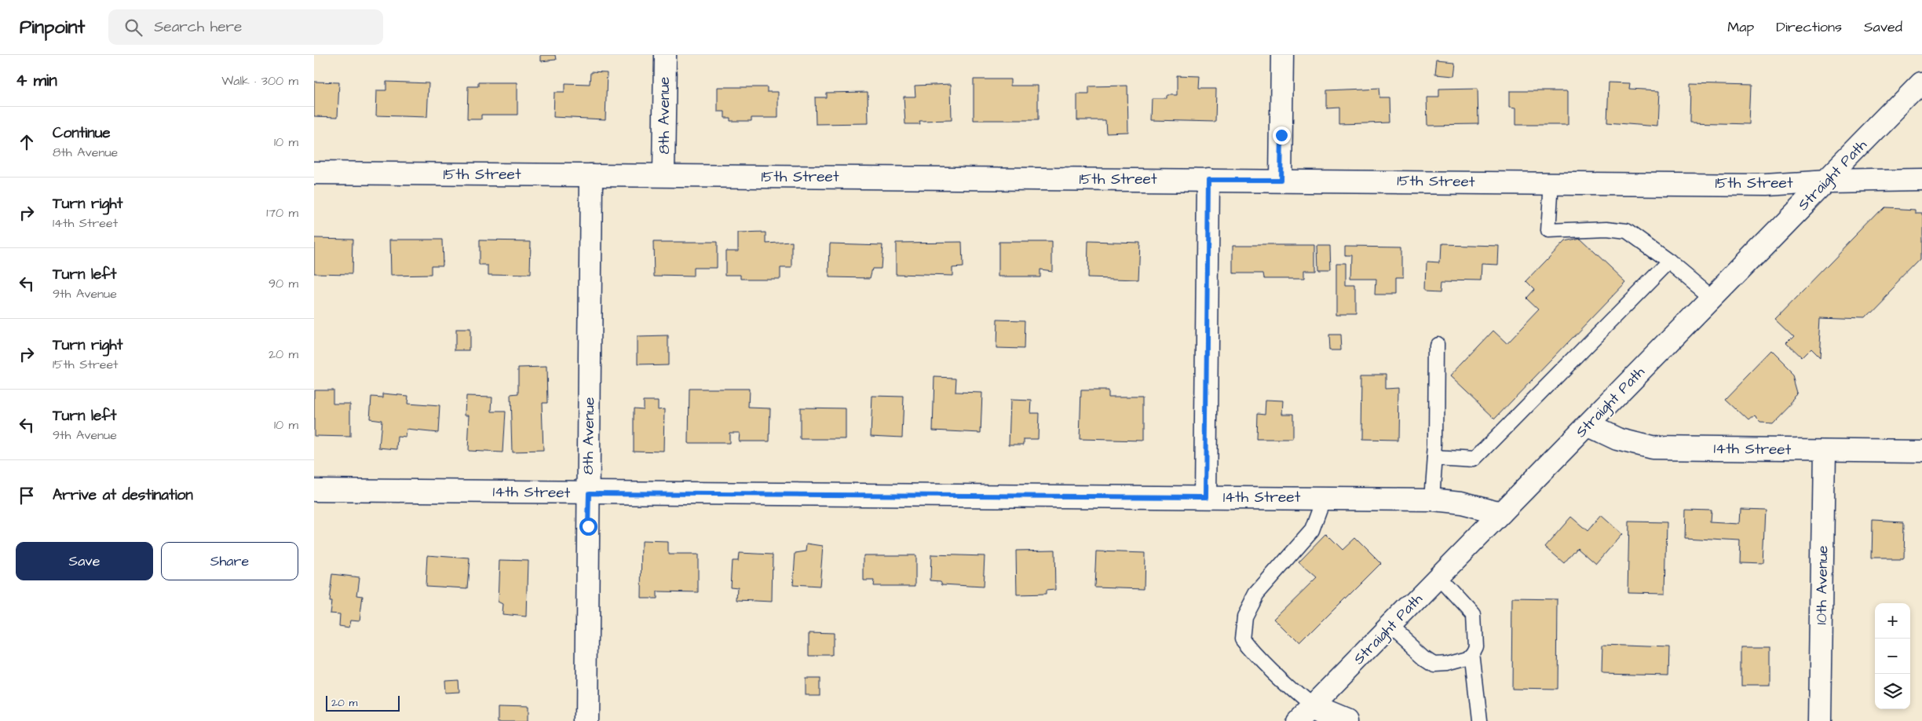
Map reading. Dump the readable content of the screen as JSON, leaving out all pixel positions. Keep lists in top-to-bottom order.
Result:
{
  "streets": {
    "street": [
      "8th Avenue",
      "15th Street",
      "Straight Path",
      "14th Street",
      "10th Avenue"
    ]
  },
  "crossings": [
    ["8th Avenue", "15th Street"],
    ["8th Avenue", "14th Street"],
    ["15th Street", "Straight Path"],
    ["Straight Path", "14th Street"],
    ["14th Street", "10th Avenue"]
  ],
  "scale_bar": "20 m",
  "page": {
    "header": "Pinpoint",
    "search": "Search here",
    "nav": ["Map", "Directions", "Saved"],
    "heading": ["4 min", "Walk · 300 m"],
    "list": [
      ["Continue", "8th Avenue", "10 m"],
      ["Turn right", "14th Street", "170 m"],
      ["Turn left", "9th Avenue", "90 m"],
      ["Turn right", "15th Street", "20 m"],
      ["Turn left", "9th Avenue", "10 m"],
      "Arrive at destination"
    ],
    "buttons": ["Save", "Share"],
    "map_buttons": ["+", "−"],
    "scale": "20 m"
  }
}
